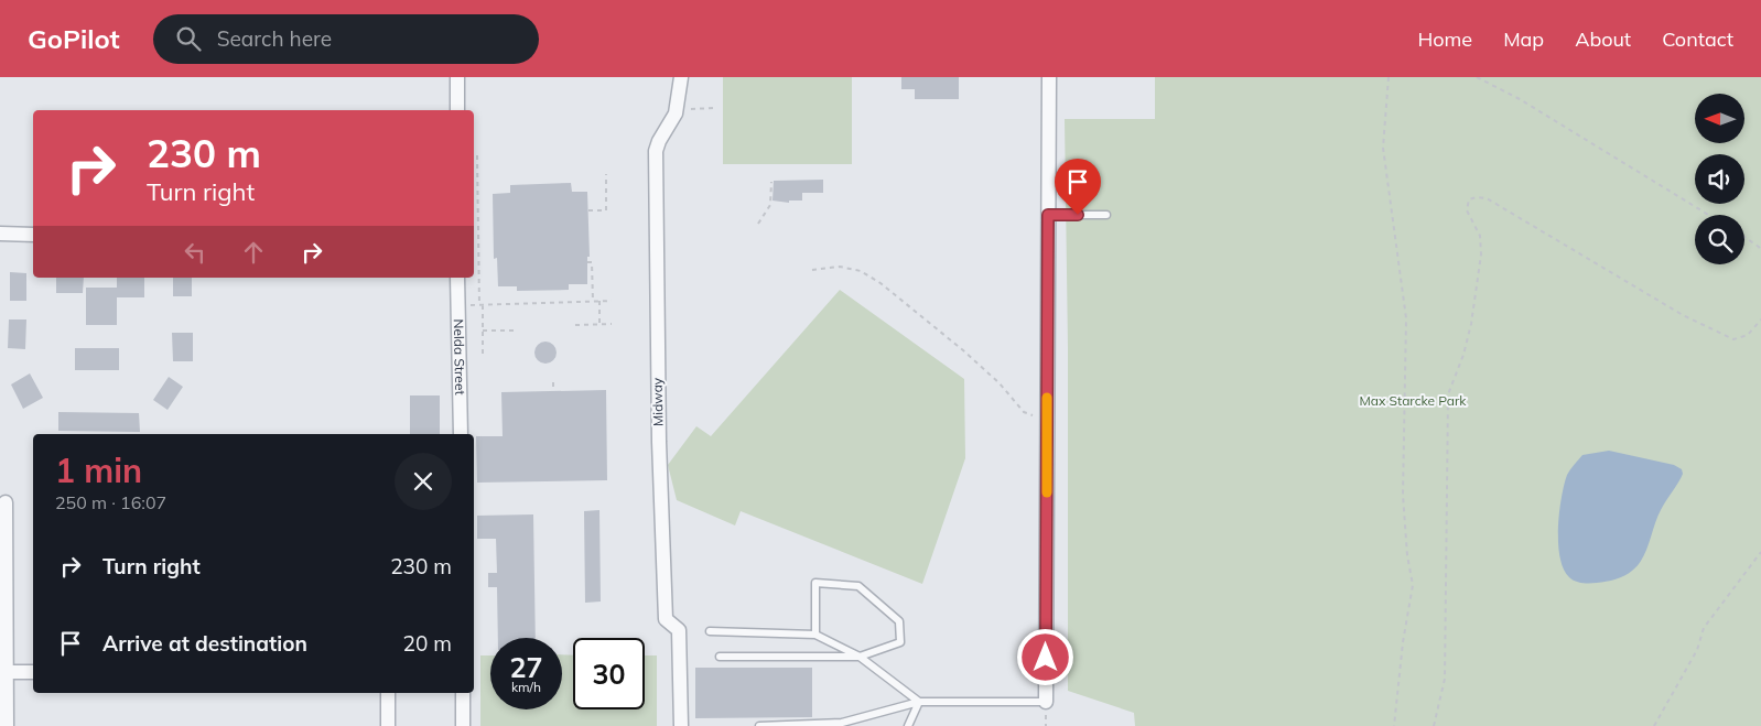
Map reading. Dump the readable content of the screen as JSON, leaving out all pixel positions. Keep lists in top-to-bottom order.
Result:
{
  "streets": {
    "street": ["Nelda Street", "Midway"]
  },
  "parks": ["Max Starcke Park"],
  "north": "left",
  "page": {
    "header": "GoPilot",
    "search": "Search here",
    "nav": [
      "Home",
      "Map",
      "About",
      "Contact"
    ],
    "turn": ["230 m", "Turn right"],
    "heading": ["1 min", "250 m · 16:07"],
    "list": [
      {
        "name": "Turn right",
        "value": "230 m"
      },
      {
        "name": "Arrive at destination",
        "value": "20 m"
      }
    ],
    "speed": "27 km/h",
    "limit": "30"
  }
}
